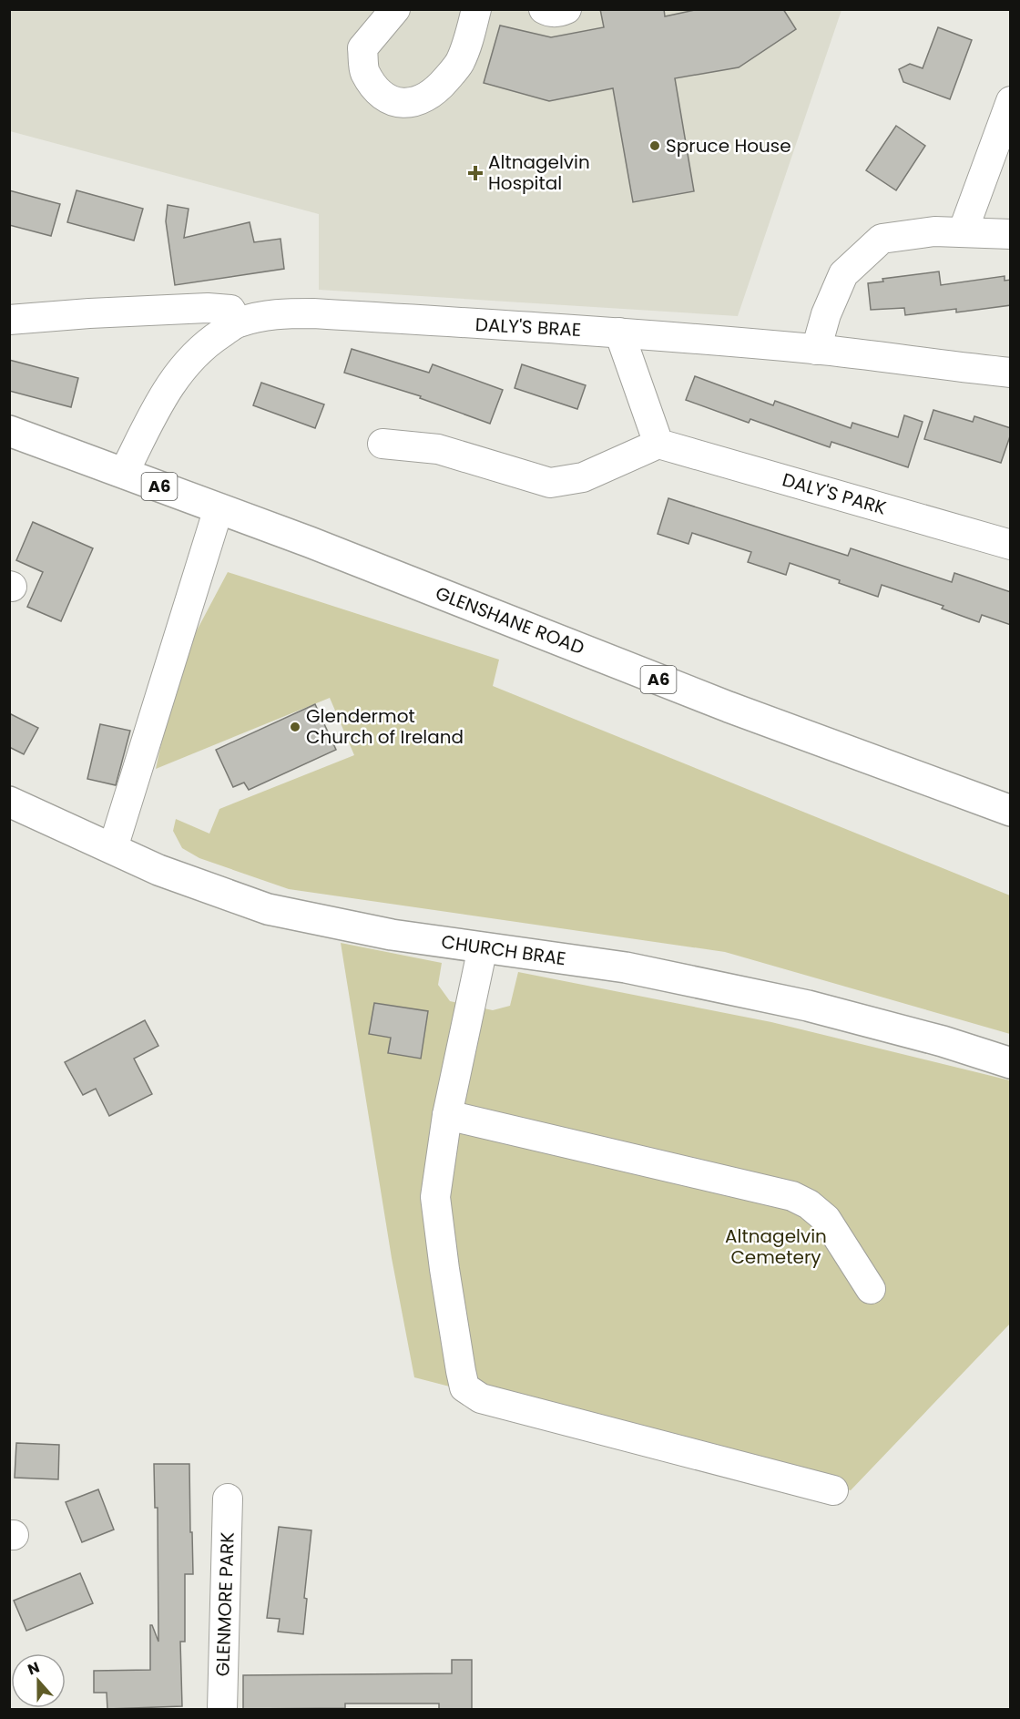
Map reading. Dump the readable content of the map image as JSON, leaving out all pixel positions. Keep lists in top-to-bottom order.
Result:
{
  "streets": {
    "main road": ["A6", "GLENSHANE ROAD", "CHURCH BRAE"],
    "street": ["DALY'S BRAE", "DALY'S PARK", "GLENMORE PARK"]
  },
  "crossings": [
    ["DALY'S BRAE", "GLENSHANE ROAD"]
  ],
  "parks": ["Altnagelvin Cemetery"],
  "places": {
    "other": ["Spruce House", "Glendermot Church of Ireland"],
    "health": ["Altnagelvin Hospital"]
  },
  "north": "top"
}
